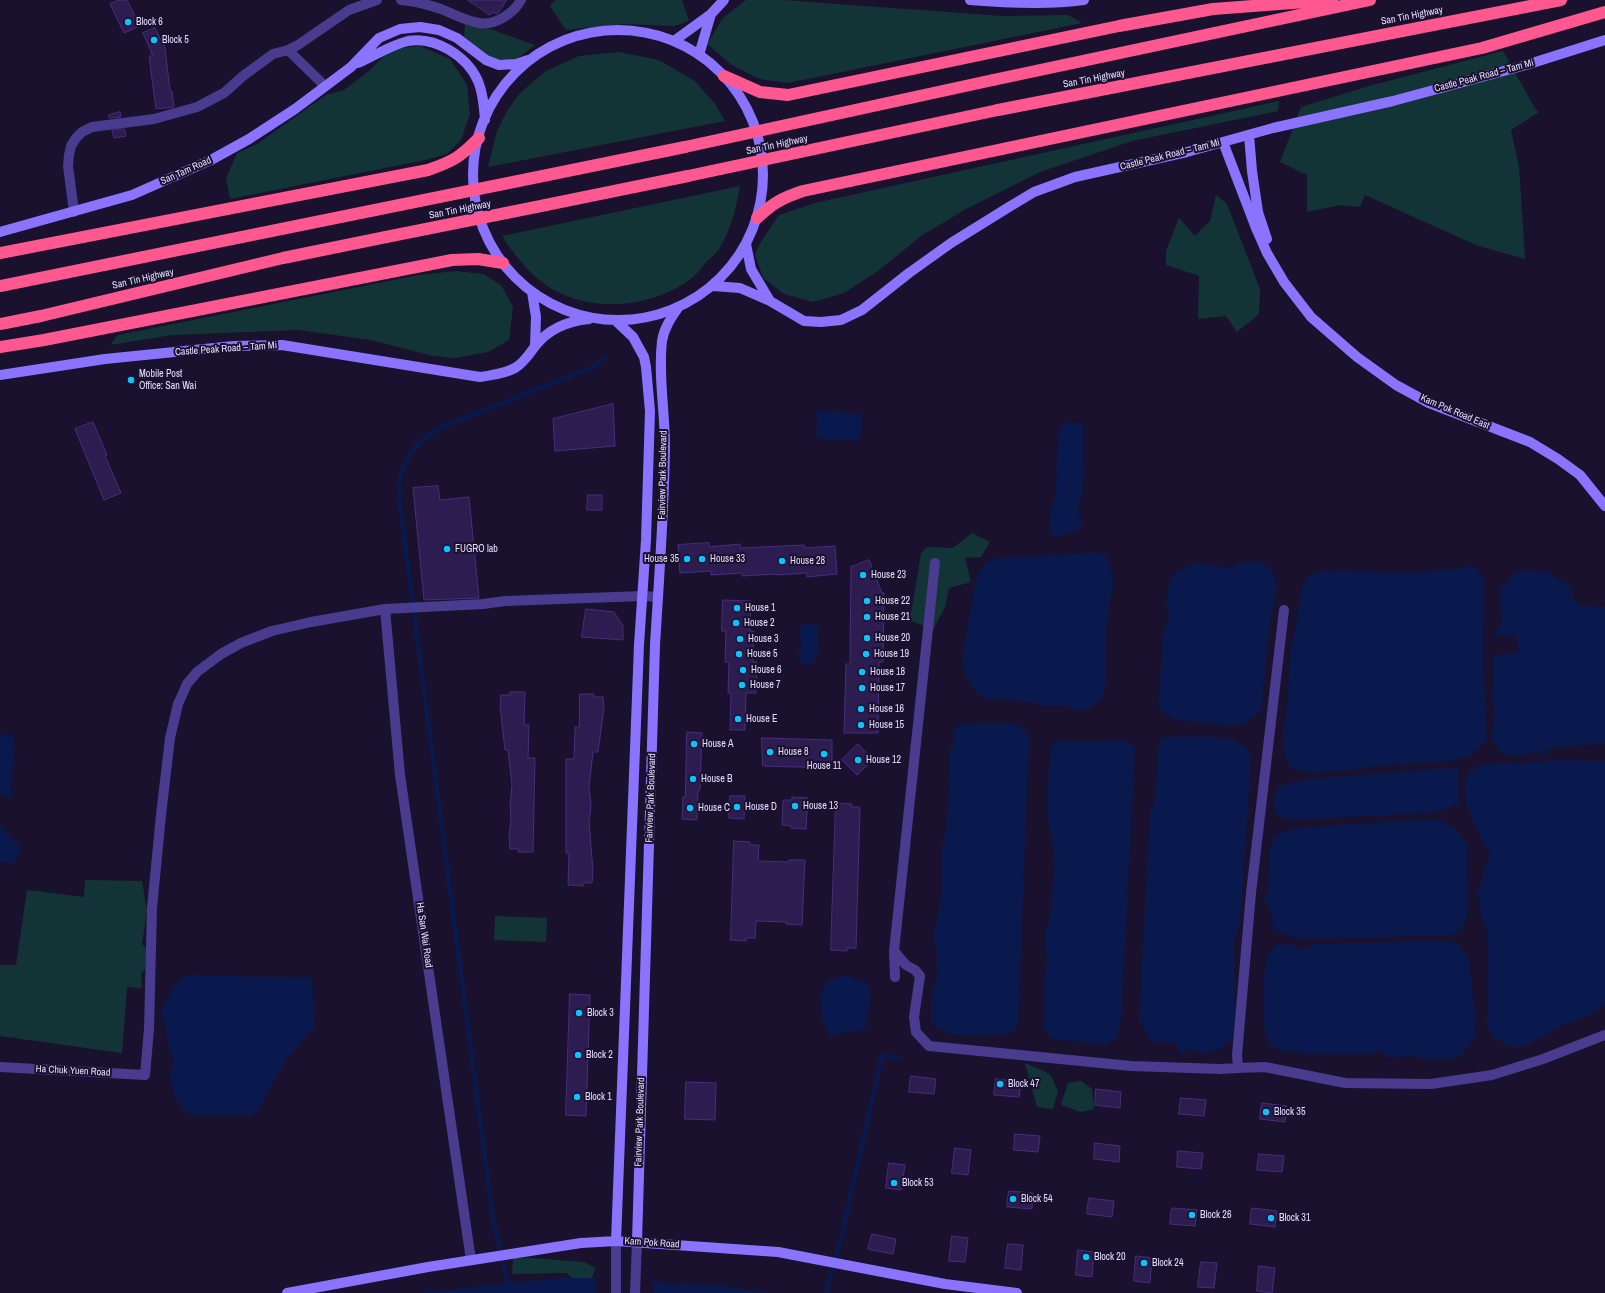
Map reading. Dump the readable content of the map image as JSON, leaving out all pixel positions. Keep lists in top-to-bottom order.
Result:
{
  "streets": {
    "highway": ["San Tin Highway"],
    "street": [
      "Castle Peak Road – Tam Mi",
      "San Tam Road",
      "Kam Pok Road East",
      "Fairview Park Boulevard",
      "Ha San Wai Road",
      "Ha Chuk Yuen Road",
      "Kam Pok Road"
    ]
  },
  "crossings": [
    ["Castle Peak Road – Tam Mi", "Kam Pok Road East"],
    ["Fairview Park Boulevard", "Kam Pok Road"],
    ["Ha San Wai Road", "Ha Chuk Yuen Road"],
    ["Ha San Wai Road", "Kam Pok Road"]
  ],
  "places": [
    "Block 6",
    "Block 5",
    "Mobile Post Office: San Wai",
    "FUGRO lab",
    "House 35",
    "House 33",
    "House 28",
    "House 23",
    "House 22",
    "House 1",
    "House 21",
    "House 2",
    "House 20",
    "House 3",
    "House 5",
    "House 19",
    "House 6",
    "House 18",
    "House 7",
    "House 17",
    "House 16",
    "House E",
    "House 15",
    "House A",
    "House 8",
    "House 11",
    "House 12",
    "House B",
    "House 13",
    "House D",
    "House C",
    "Block 3",
    "Block 2",
    "Block 47",
    "Block 1",
    "Block 35",
    "Block 53",
    "Block 54",
    "Block 26",
    "Block 31",
    "Block 20",
    "Block 24"
  ]
}
